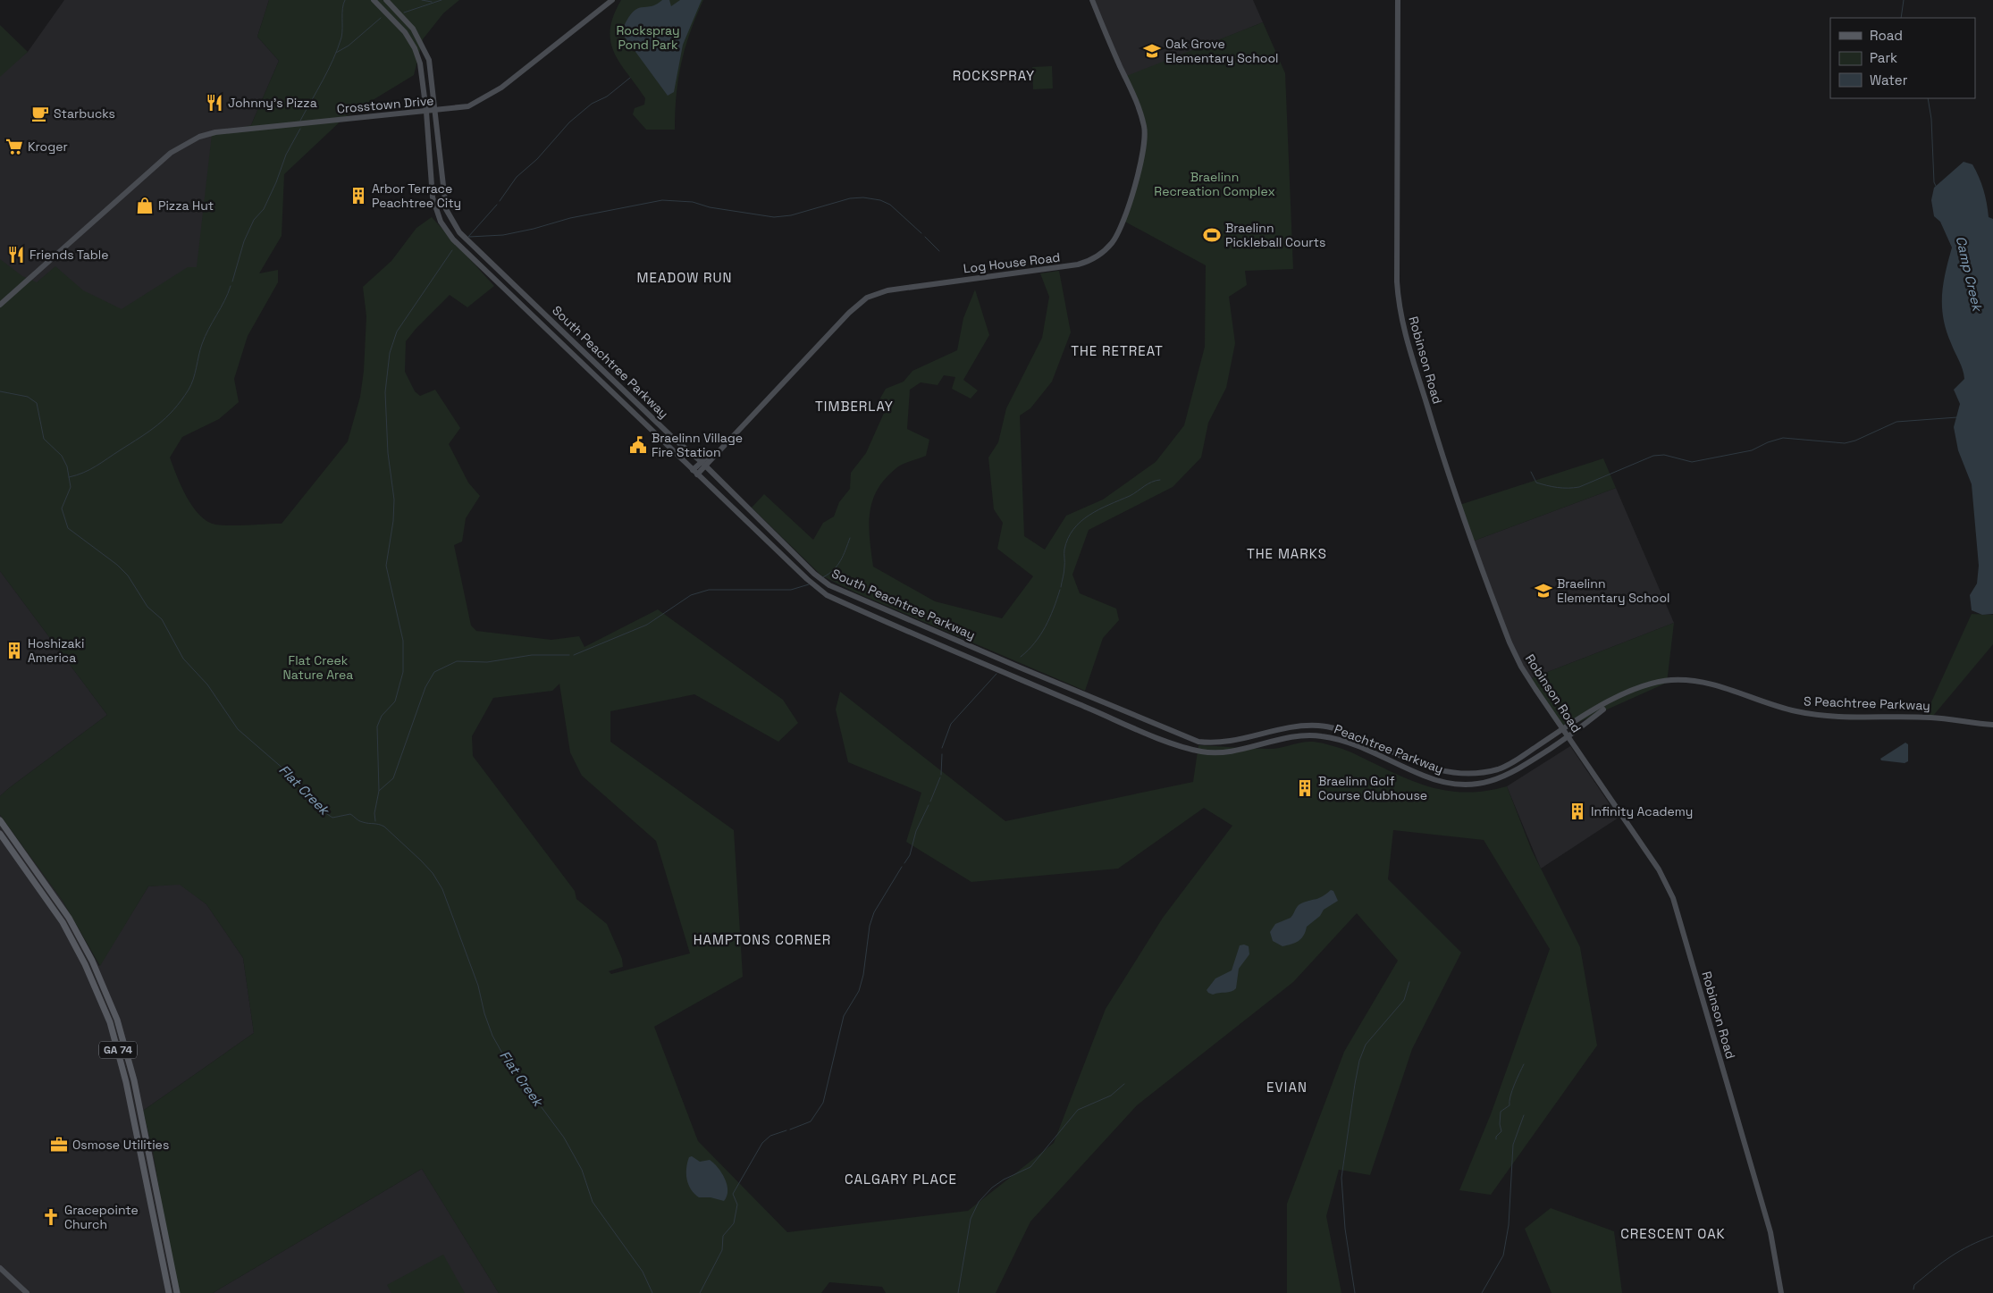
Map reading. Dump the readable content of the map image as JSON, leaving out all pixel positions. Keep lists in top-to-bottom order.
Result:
{
  "streets": {
    "main road": ["GA 74"],
    "street": [
      "Crosstown Drive",
      "Log House Road",
      "Robinson Road",
      "South Peachtree Parkway",
      "S Peachtree Parkway",
      "Peachtree Parkway"
    ]
  },
  "crossings": [
    ["Crosstown Drive", "South Peachtree Parkway"],
    ["Log House Road", "South Peachtree Parkway"],
    ["Robinson Road", "Peachtree Parkway"],
    ["South Peachtree Parkway", "Peachtree Parkway"],
    ["S Peachtree Parkway", "Peachtree Parkway"]
  ],
  "districts": [
    "ROCKSPRAY",
    "MEADOW RUN",
    "THE RETREAT",
    "TIMBERLAY",
    "THE MARKS",
    "HAMPTONS CORNER",
    "EVIAN",
    "CALGARY PLACE",
    "CRESCENT OAK"
  ],
  "water": ["Camp Creek", "Flat Creek"],
  "parks": ["Rockspray Pond Park", "Braelinn Recreation Complex", "Flat Creek Nature Area"],
  "places": {
    "school or university": ["Oak Grove Elementary School", "Braelinn Elementary School"],
    "restaurant": ["Johnny's Pizza", "Friends Table"],
    "cafe": ["Starbucks"],
    "supermarket": ["Kroger"],
    "building": [
      "Arbor Terrace Peachtree City",
      "Hoshizaki America",
      "Braelinn Golf Course Clubhouse",
      "Infinity Academy"
    ],
    "shop": ["Pizza Hut"],
    "sports": ["Braelinn Pickleball Courts"],
    "public building": ["Braelinn Village Fire Station"],
    "office": ["Osmose Utilities"],
    "church": ["Gracepointe Church"]
  },
  "legend": ["Road", "Park", "Water"]
}
